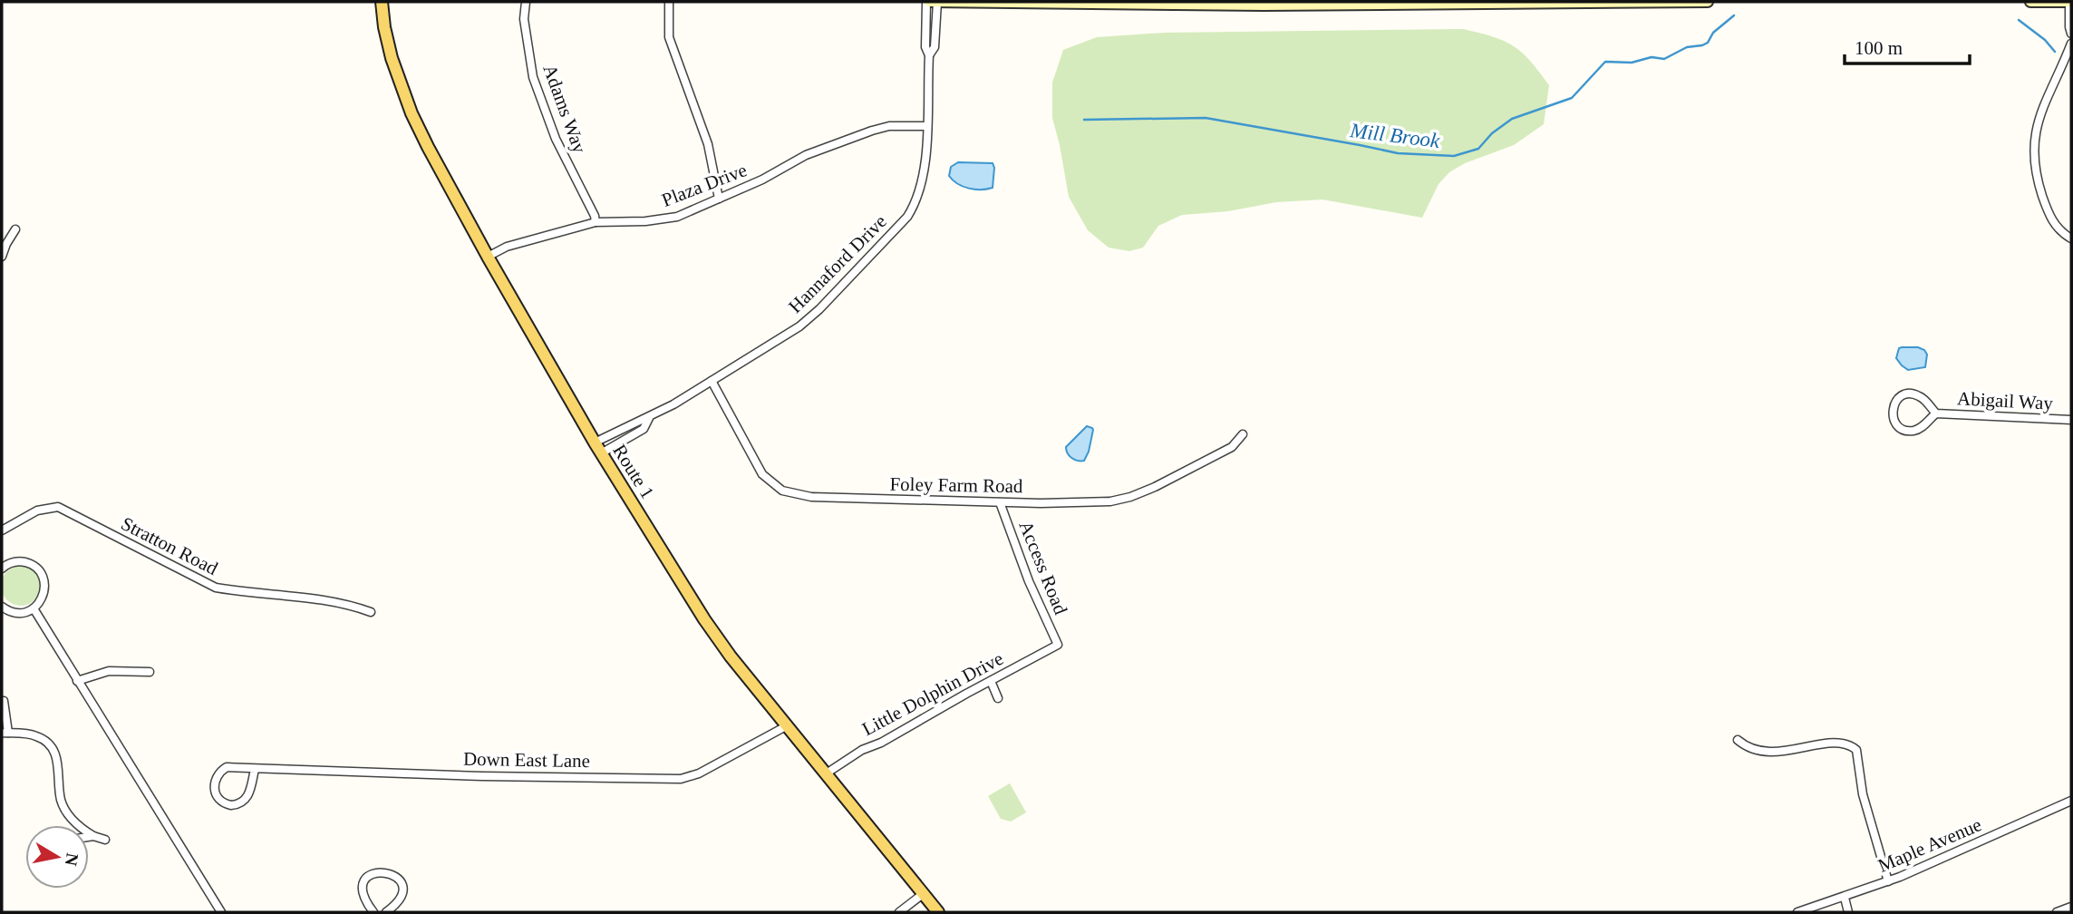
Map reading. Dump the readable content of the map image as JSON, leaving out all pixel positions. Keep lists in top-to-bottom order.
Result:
{
  "streets": {
    "main road": ["Route 1"],
    "street": [
      "Adams Way",
      "Plaza Drive",
      "Hannaford Drive",
      "Abigail Way",
      "Foley Farm Road",
      "Stratton Road",
      "Access Road",
      "Little Dolphin Drive",
      "Down East Lane",
      "Maple Avenue"
    ]
  },
  "crossings": [
    ["Adams Way", "Plaza Drive"],
    ["Plaza Drive", "Hannaford Drive"],
    ["Plaza Drive", "Route 1"],
    ["Hannaford Drive", "Route 1"],
    ["Hannaford Drive", "Foley Farm Road"],
    ["Route 1", "Little Dolphin Drive"],
    ["Route 1", "Down East Lane"],
    ["Foley Farm Road", "Access Road"],
    ["Access Road", "Little Dolphin Drive"]
  ],
  "water": ["Mill Brook"],
  "scale_bar": "100 m",
  "north": "right"
}
